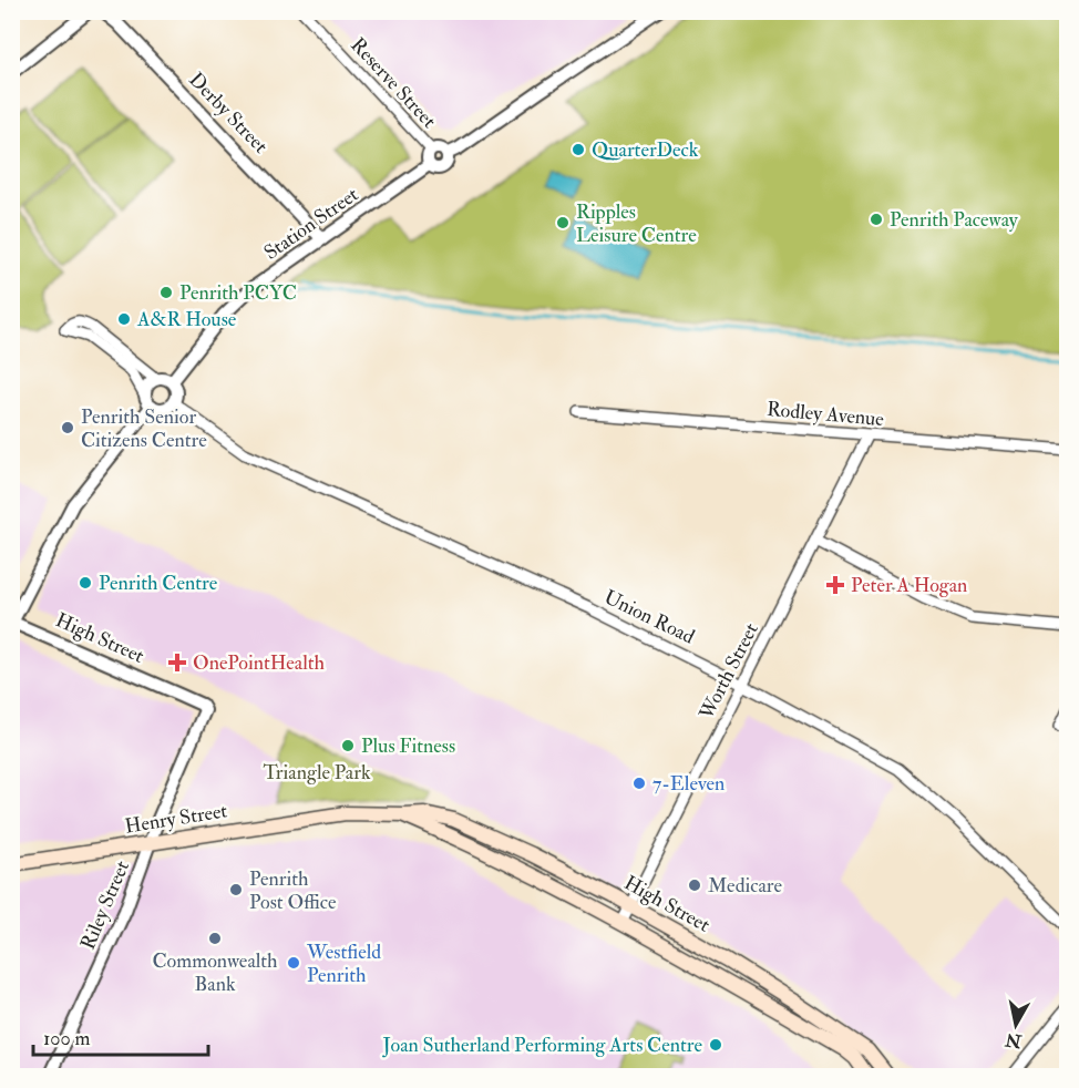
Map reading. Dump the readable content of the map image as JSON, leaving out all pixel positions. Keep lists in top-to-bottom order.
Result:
{
  "streets": {
    "main road": ["High Street", "Henry Street"],
    "street": [
      "Reserve Street",
      "Derby Street",
      "Station Street",
      "Rodley Avenue",
      "Union Road",
      "Worth Street",
      "Riley Street"
    ]
  },
  "crossings": [
    ["Reserve Street", "Station Street"],
    ["Derby Street", "Station Street"],
    ["Station Street", "Union Road"],
    ["Rodley Avenue", "Worth Street"],
    ["Union Road", "Worth Street"],
    ["High Street", "Worth Street"],
    ["High Street", "Henry Street"],
    ["High Street", "Riley Street"],
    ["Henry Street", "Riley Street"]
  ],
  "parks": ["Triangle Park"],
  "places": {
    "other": [
      "QuarterDeck",
      "Penrith Paceway",
      "Ripples Leisure Centre",
      "Penrith PCYC",
      "A&R House",
      "Penrith Senior Citizens Centre",
      "Penrith Centre",
      "Plus Fitness",
      "7-Eleven",
      "Medicare",
      "Penrith Post Office",
      "Commonwealth Bank",
      "Westfield Penrith",
      "Joan Sutherland Performing Arts Centre"
    ],
    "health": ["Peter A Hogan", "OnePointHealth"]
  },
  "scale_bar": "100 m",
  "north": "bottom"
}
